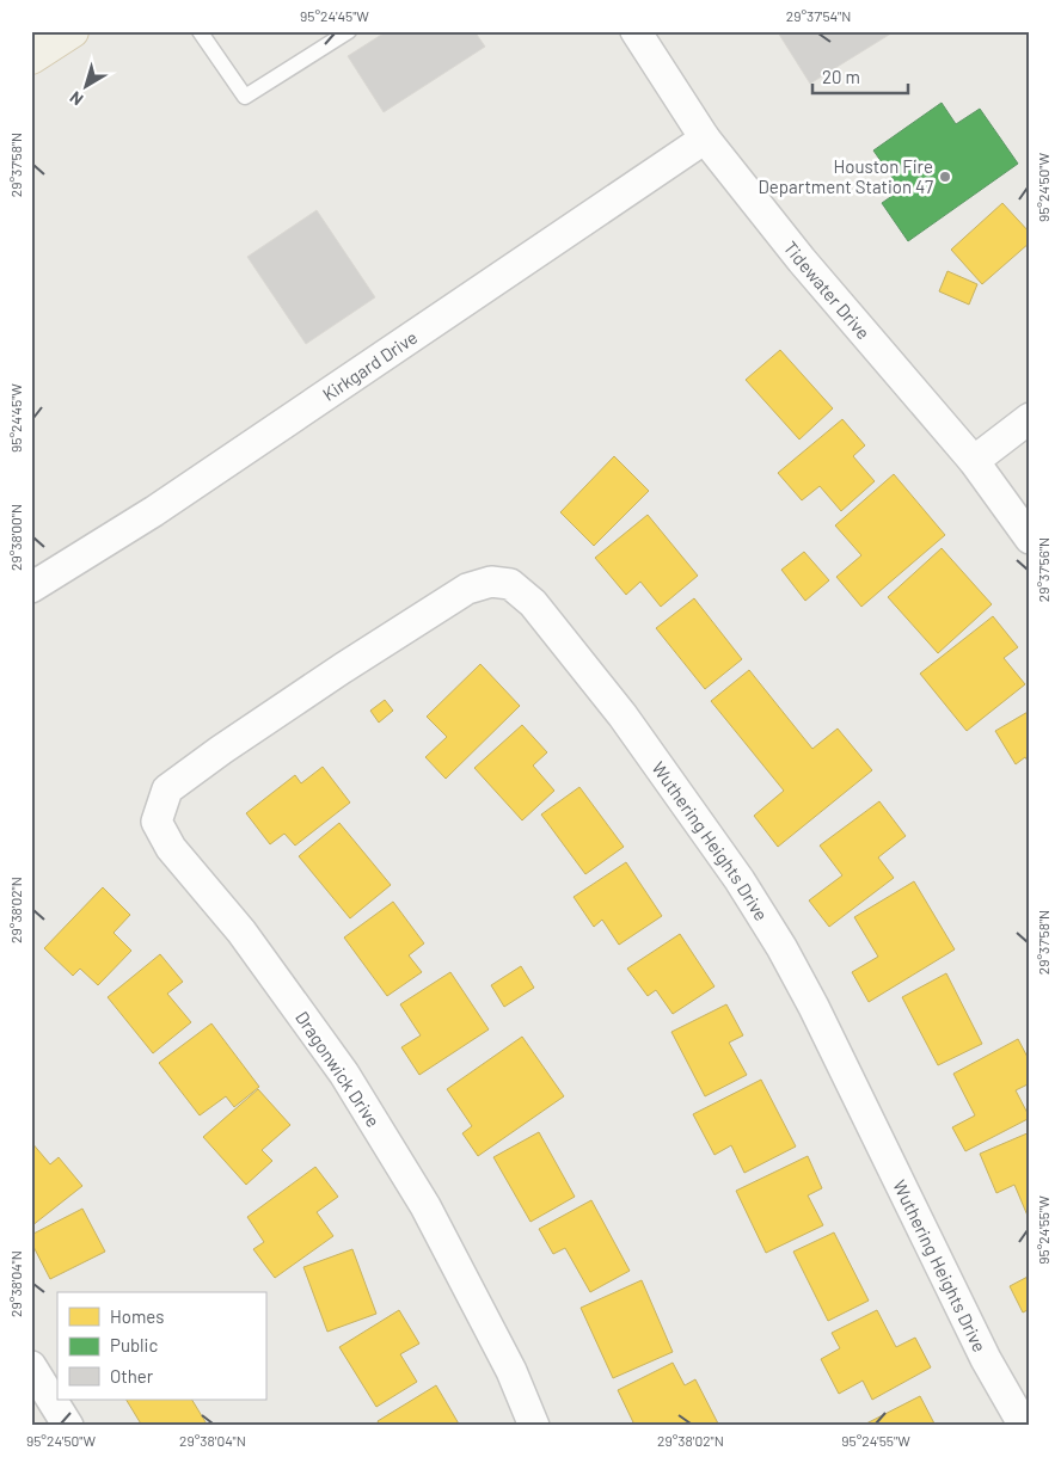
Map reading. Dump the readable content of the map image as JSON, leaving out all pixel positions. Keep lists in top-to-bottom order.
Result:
{
  "streets": {
    "street": [
      "Tidewater Drive",
      "Kirkgard Drive",
      "Wuthering Heights Drive",
      "Dragonwick Drive"
    ]
  },
  "crossings": [
    ["Tidewater Drive", "Kirkgard Drive"],
    ["Wuthering Heights Drive", "Dragonwick Drive"]
  ],
  "places": ["Houston Fire Department Station 47"],
  "legend": ["Homes", "Public", "Other"],
  "scale_bar": "20 m",
  "north": "bottom left",
  "coordinates": [
    "95°24'45\"W",
    "29°37'54\"N",
    "29°37'58\"N",
    "95°24'50\"W",
    "29°38'00\"N",
    "29°37'56\"N",
    "29°38'02\"N",
    "95°24'55\"W",
    "29°38'04\"N"
  ]
}
